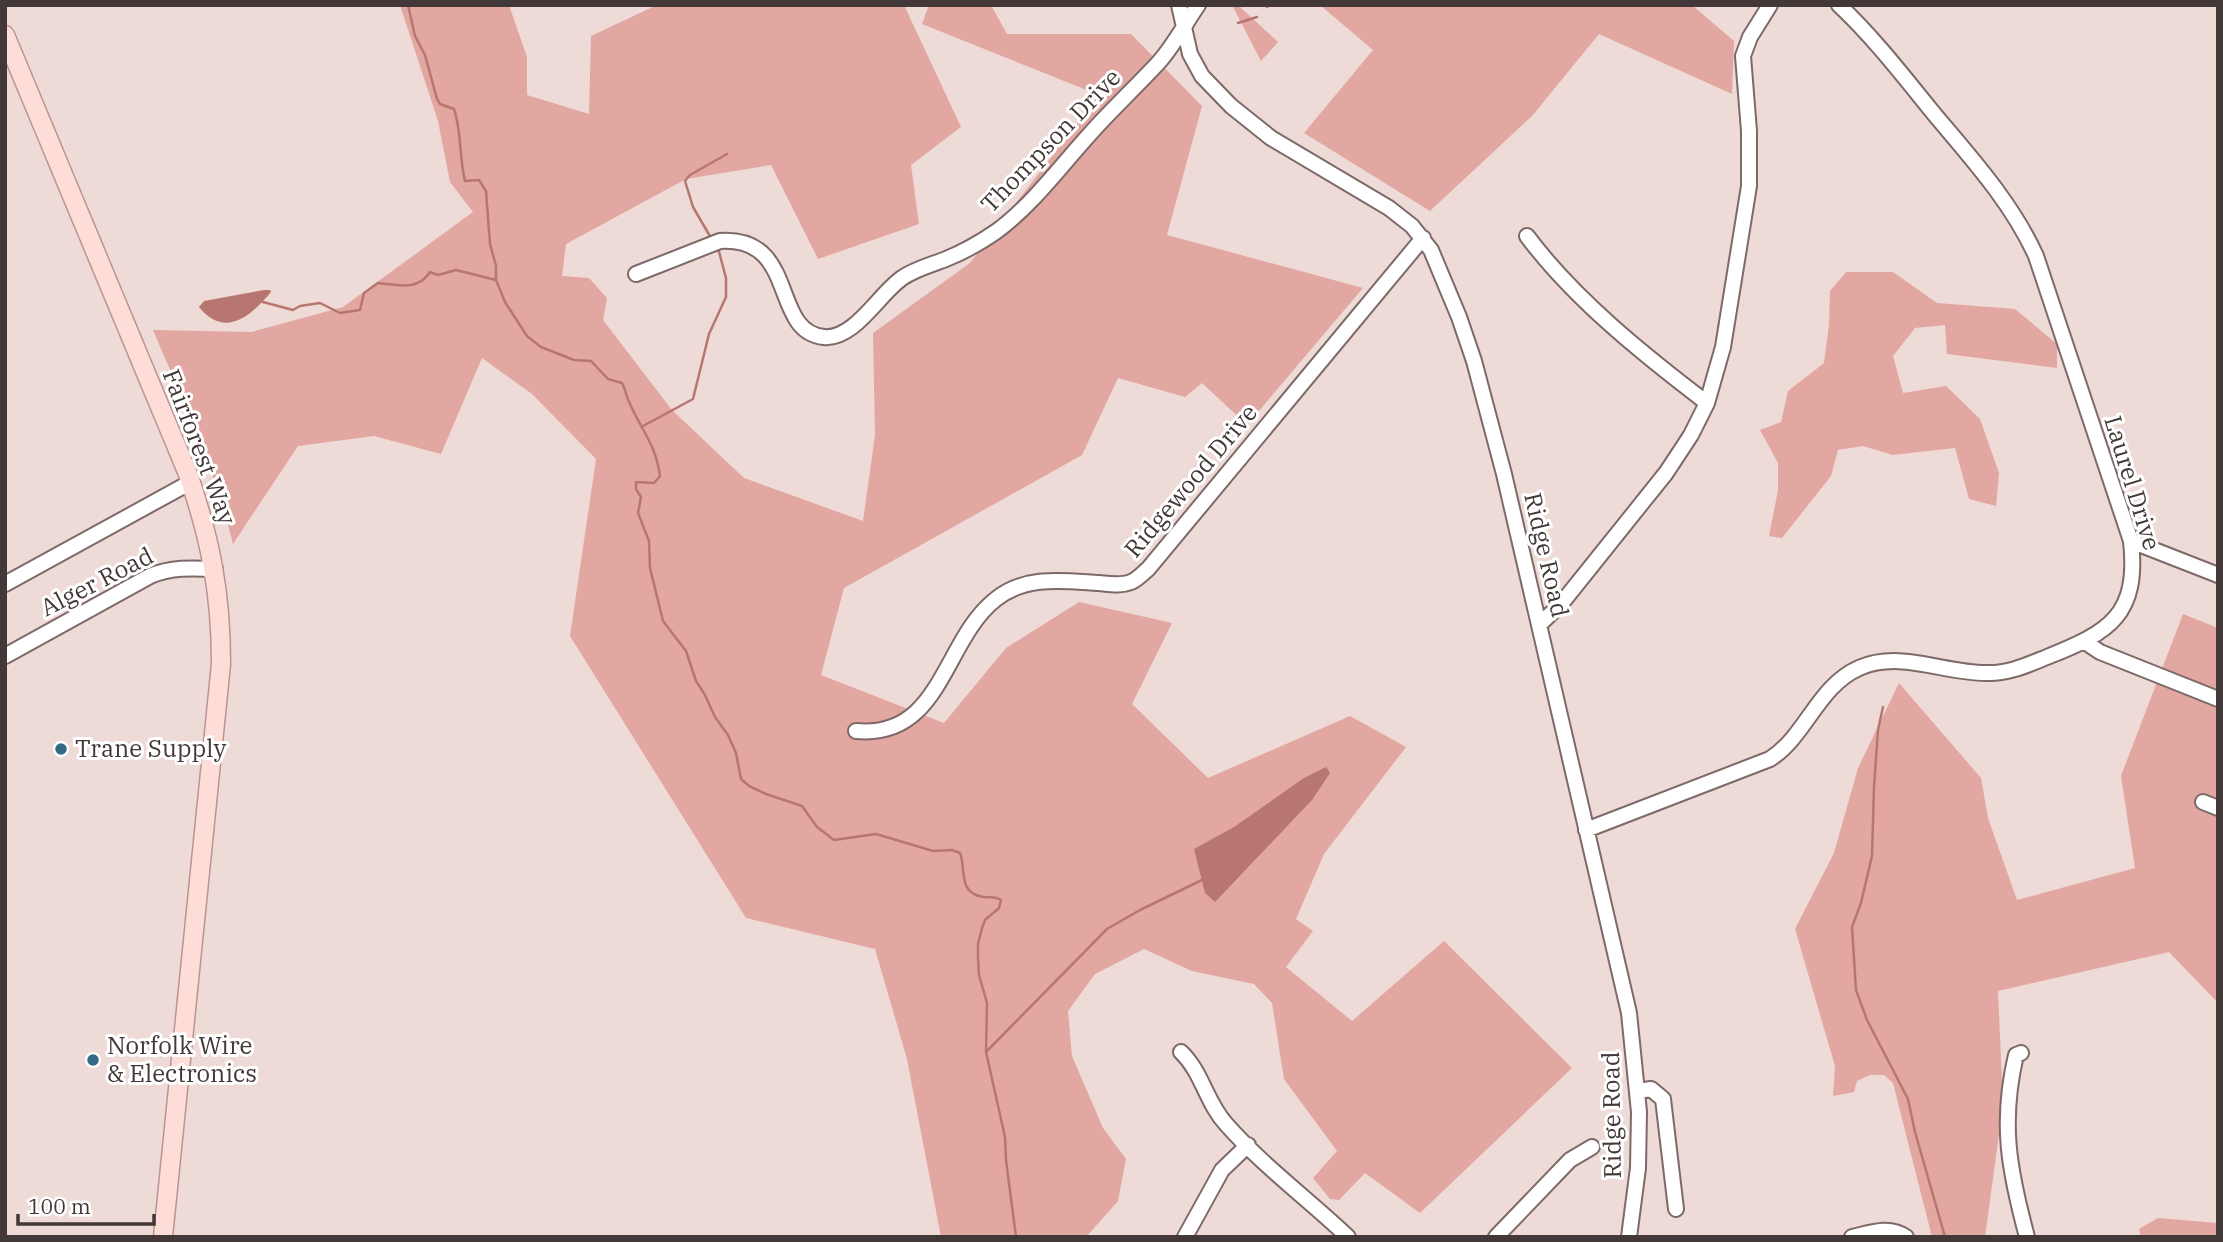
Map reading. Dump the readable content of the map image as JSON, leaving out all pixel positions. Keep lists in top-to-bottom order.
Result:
{
  "streets": {
    "main road": ["Fairforest Way"],
    "street": [
      "Thompson Drive",
      "Ridgewood Drive",
      "Laurel Drive",
      "Ridge Road",
      "Alger Road"
    ]
  },
  "crossings": [
    ["Thompson Drive", "Ridge Road"],
    ["Fairforest Way", "Alger Road"],
    ["Ridgewood Drive", "Ridge Road"],
    ["Laurel Drive", "Ridge Road"]
  ],
  "places": ["Trane Supply", "Norfolk Wire & Electronics"],
  "scale_bar": "100 m"
}
